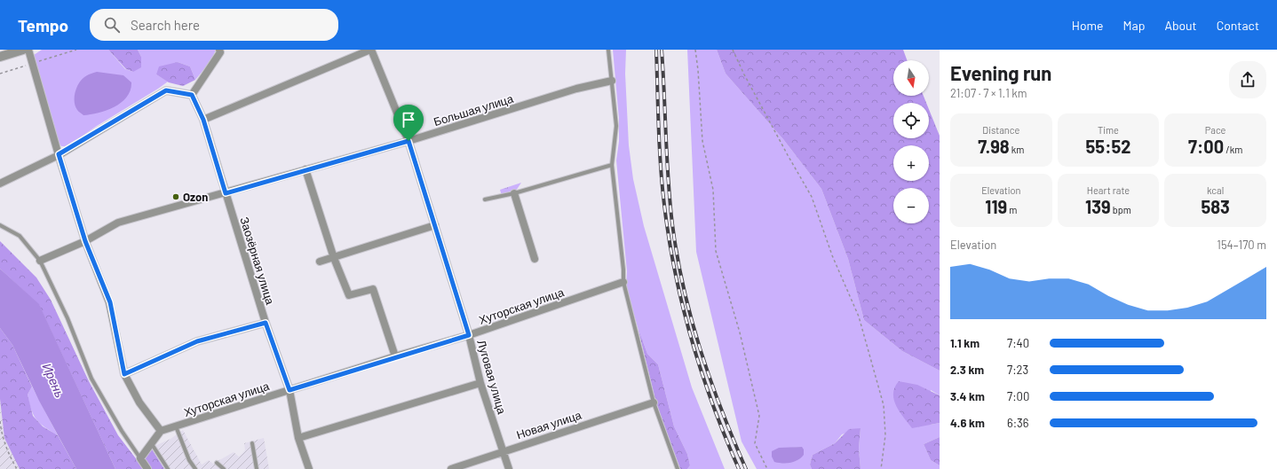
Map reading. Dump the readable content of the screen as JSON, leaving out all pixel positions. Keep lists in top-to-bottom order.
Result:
{
  "streets": {
    "street": [
      "Большая улица",
      "Заозёрная улица",
      "Хуторская улица",
      "Луговая улица",
      "Новая улица"
    ]
  },
  "crossings": [
    ["Большая улица", "Заозёрная улица"],
    ["Большая улица", "Луговая улица"],
    ["Заозёрная улица", "Хуторская улица"],
    ["Хуторская улица", "Луговая улица"],
    ["Луговая улица", "Новая улица"]
  ],
  "water": ["Ирень"],
  "places": ["Ozon"],
  "north": "bottom",
  "page": {
    "header": "Tempo",
    "search": "Search here",
    "nav": [
      "Home",
      "Map",
      "About",
      "Contact"
    ],
    "heading": ["Evening run", "21:07 · 7 × 1.1 km"],
    "map_buttons": ["+", "−"],
    "stats": [
      ["Distance", "7.98 km"],
      ["Time", "55:52"],
      ["Pace", "7:00 /km"],
      ["Elevation", "119 m"],
      ["Heart rate", "139 bpm"],
      ["kcal", "583"]
    ],
    "chart": ["Elevation", "154–170 m"],
    "list": [
      {
        "name": "1.1 km",
        "note": "7:40"
      },
      {
        "name": "2.3 km",
        "note": "7:23"
      },
      {
        "name": "3.4 km",
        "note": "7:00"
      },
      {
        "name": "4.6 km",
        "note": "6:36"
      }
    ]
  }
}
